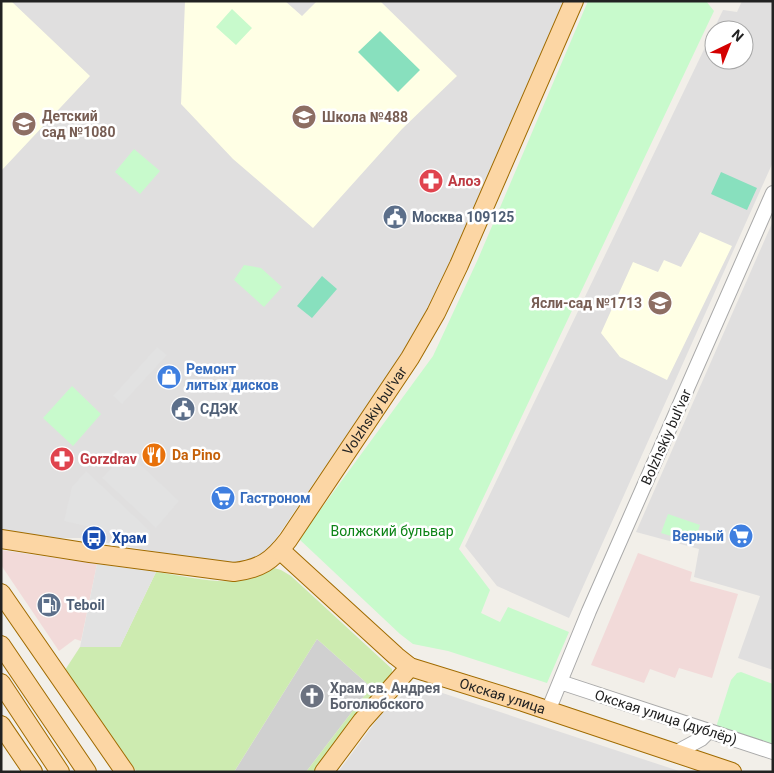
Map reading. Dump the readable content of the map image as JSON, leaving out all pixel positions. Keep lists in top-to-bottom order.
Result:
{
  "streets": {
    "main road": ["Volzhskiy bul'var", "Окская улица"],
    "street": ["Bolzhskiy bul'var", "Окская улица (дублёр)"]
  },
  "crossings": [
    ["Volzhskiy bul'var", "Окская улица"],
    ["Bolzhskiy bul'var", "Окская улица (дублёр)"]
  ],
  "parks": ["Волжский бульвар"],
  "places": {
    "school or university": ["Школа №488", "Детский сад №1080", "Ясли-сад №1713"],
    "pharmacy": ["Алоэ", "Gorzdrav"],
    "public building": ["Москва 109125", "СДЭК"],
    "shop": ["Ремонт литых дисков"],
    "restaurant": ["Da Pino"],
    "supermarket": ["Гастроном", "Верный"],
    "bus stop": ["Храм"],
    "fuel station": ["Teboil"],
    "church": ["Храм св. Андрея Боголюбского"]
  },
  "north": "top right"
}
